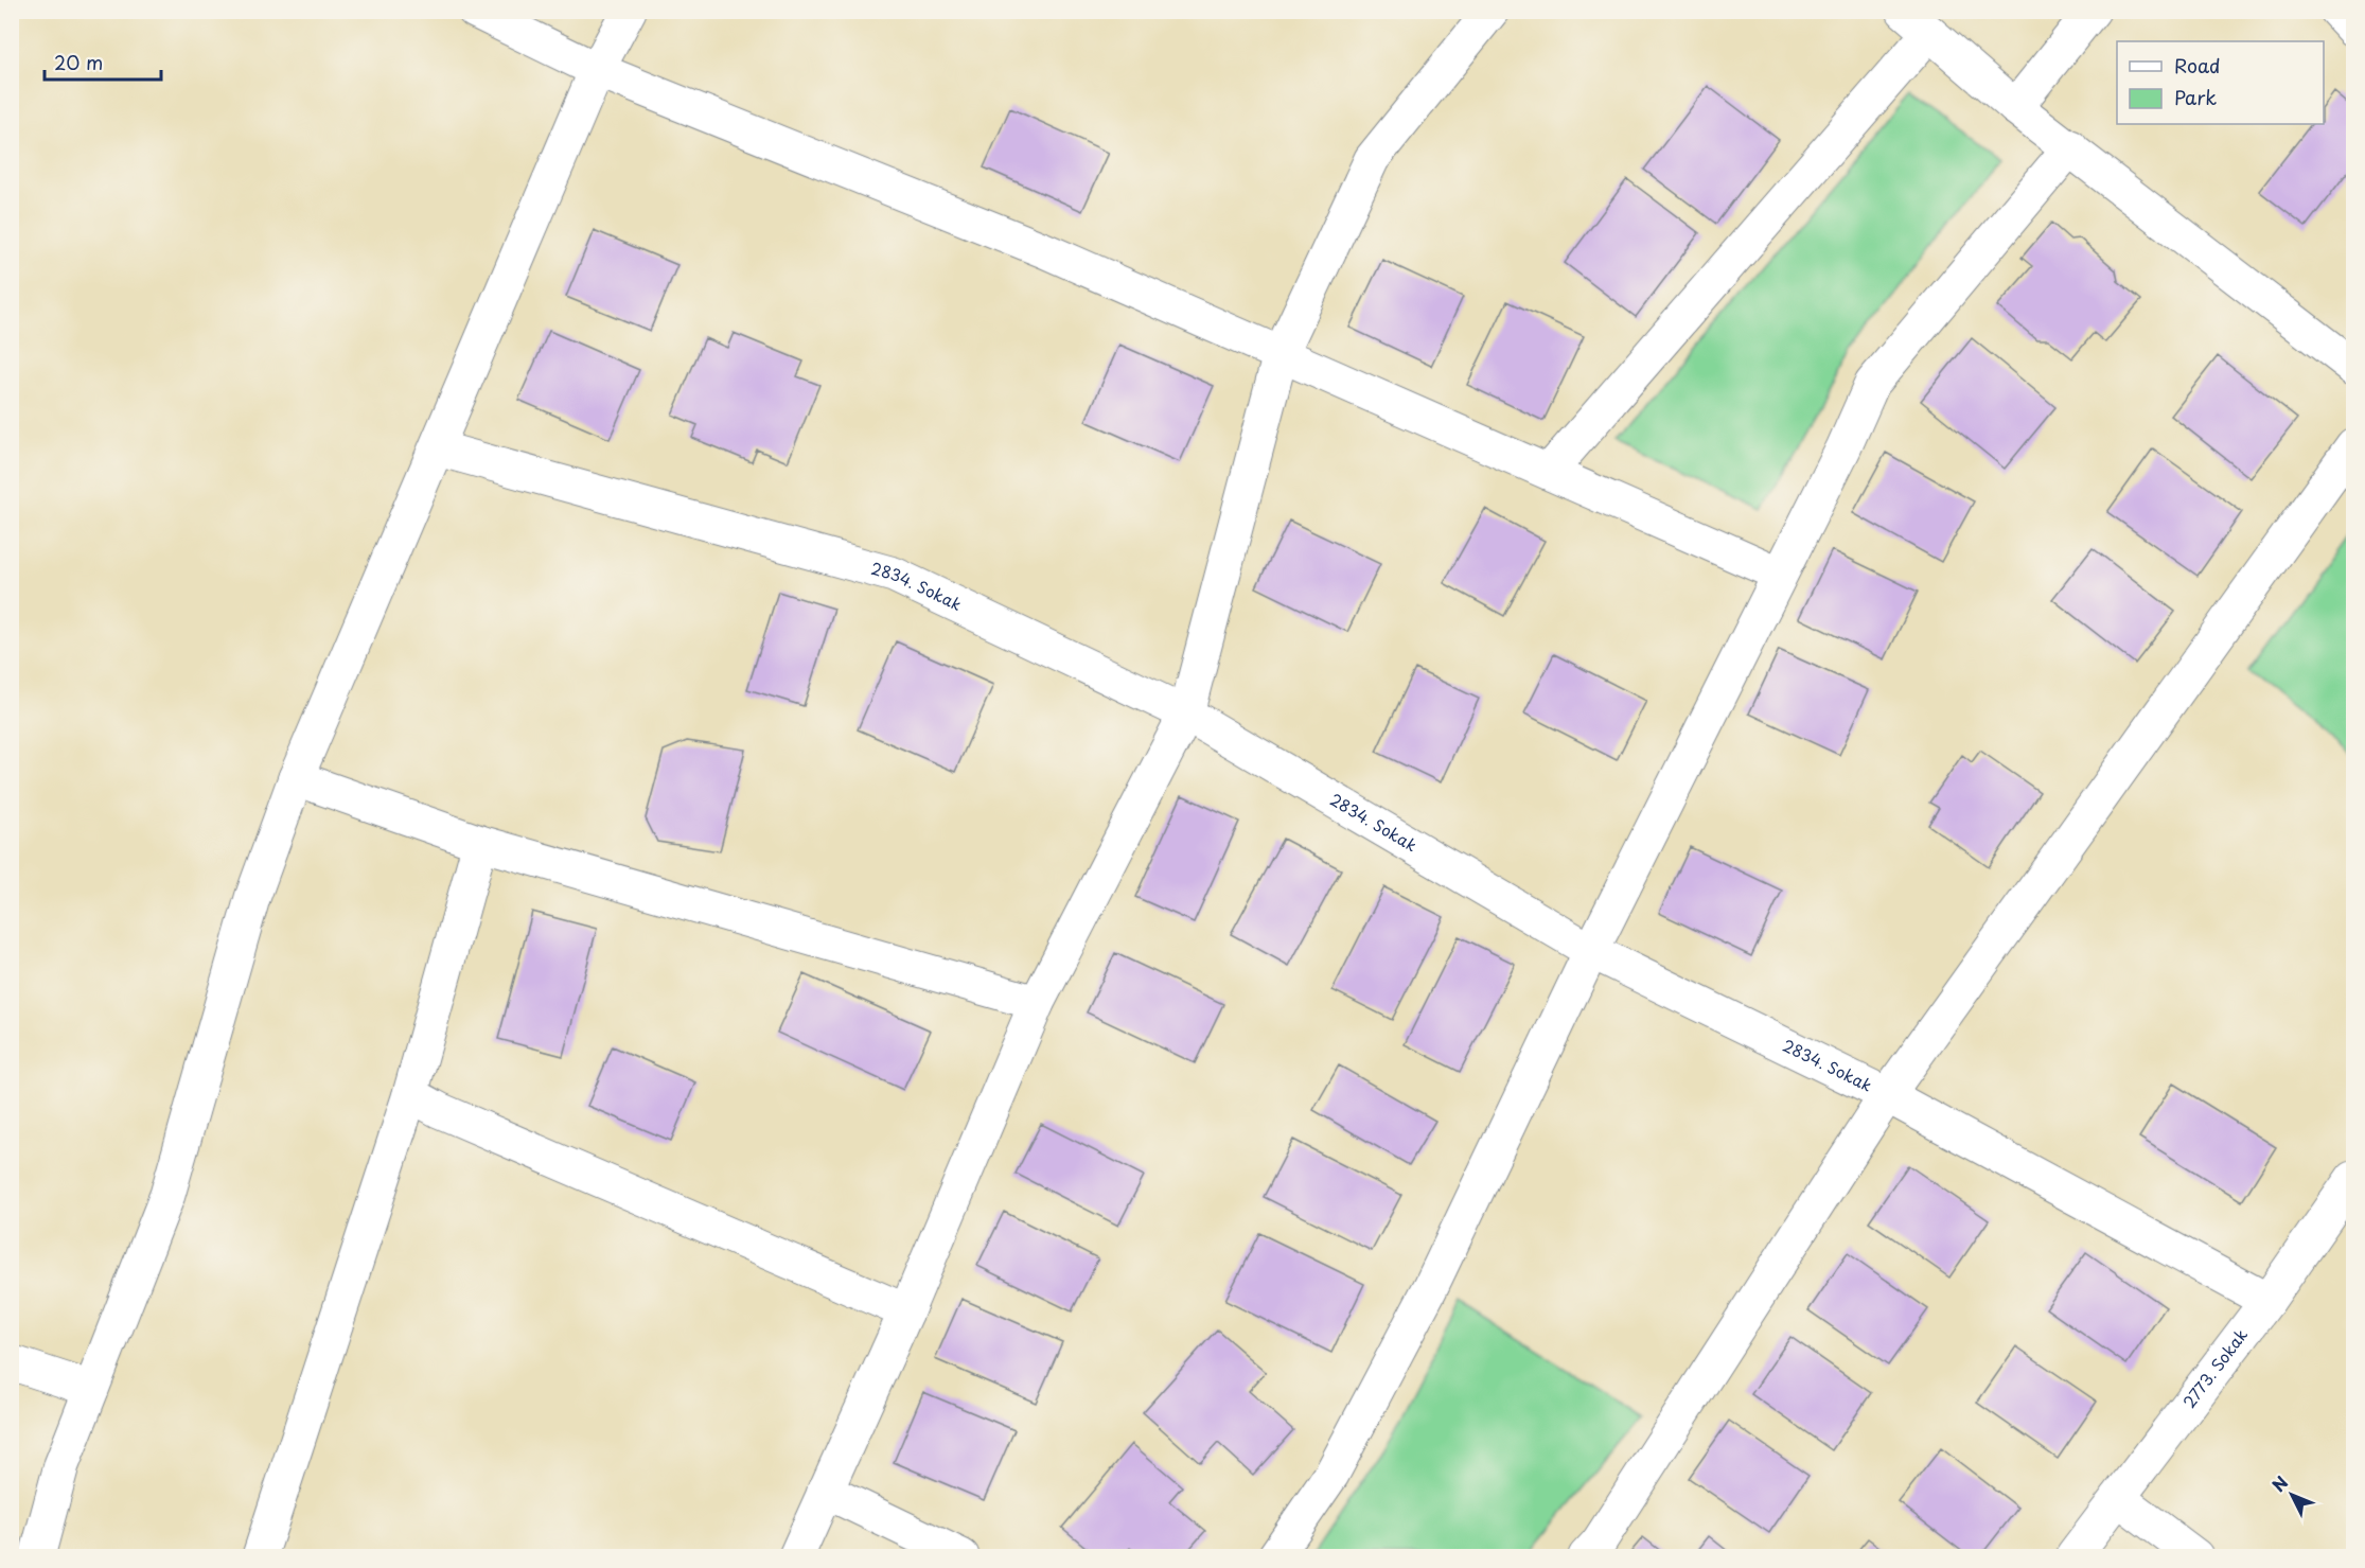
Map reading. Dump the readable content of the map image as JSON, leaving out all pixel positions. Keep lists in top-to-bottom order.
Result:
{
  "streets": {
    "street": ["2834. Sokak", "2773. Sokak"]
  },
  "crossings": [
    ["2834. Sokak", "2773. Sokak"]
  ],
  "legend": ["Road", "Park"],
  "scale_bar": "20 m",
  "north": "top left"
}
